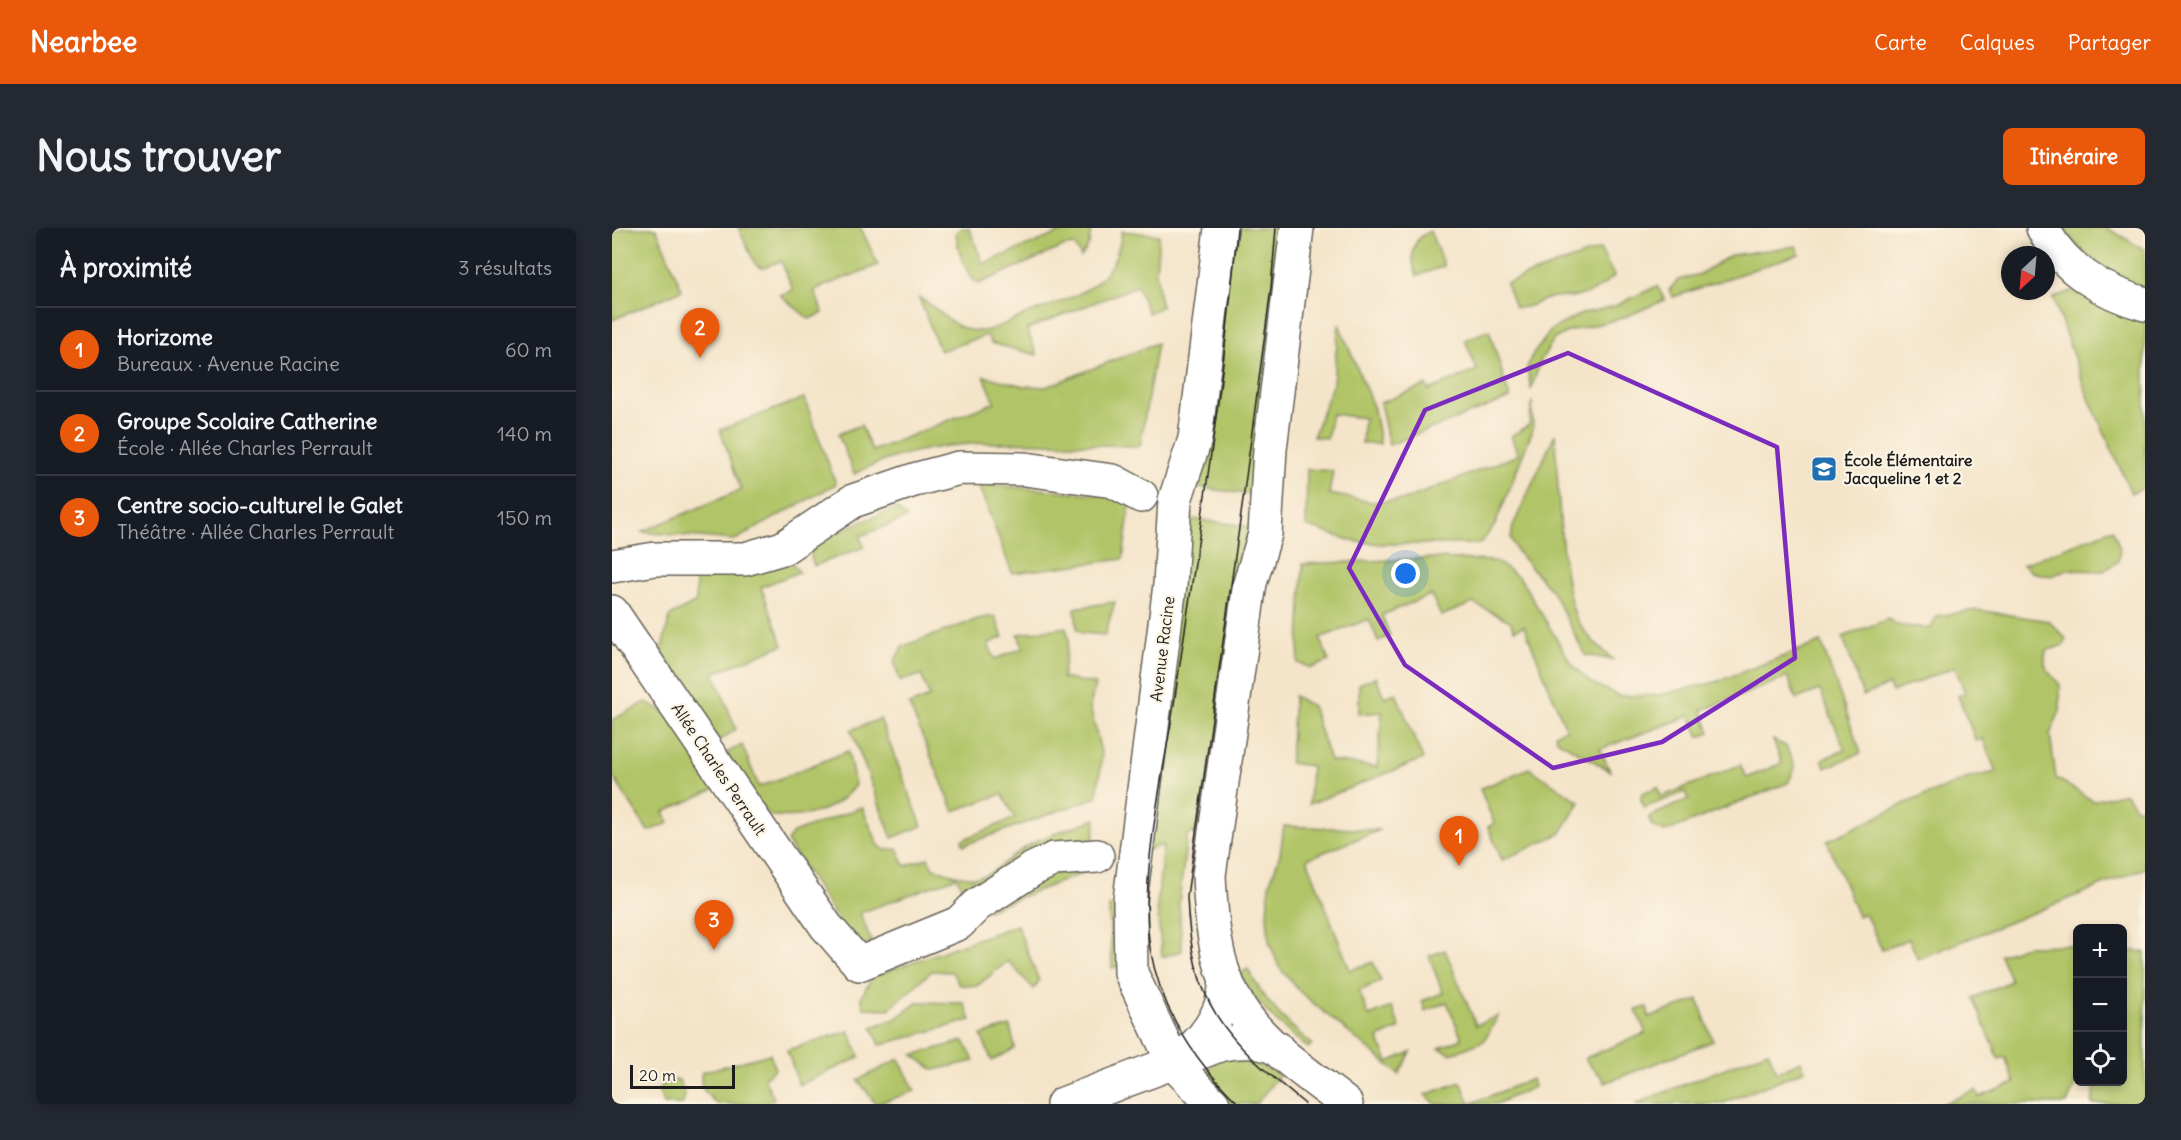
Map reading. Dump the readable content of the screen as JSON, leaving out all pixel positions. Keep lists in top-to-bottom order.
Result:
{
  "streets": {
    "street": ["Avenue Racine", "Allée Charles Perrault"]
  },
  "places": {
    "school or university": ["École Élémentaire Jacqueline 1 et 2"]
  },
  "scale_bar": "20 m",
  "north": "bottom left",
  "page": {
    "header": "Nearbee",
    "nav": ["Carte", "Calques", "Partager"],
    "buttons": "Itinéraire",
    "title": "Nous trouver",
    "heading": ["À proximité", "3 résultats"],
    "list": [
      {
        "mark": "1",
        "name": "Horizome",
        "note": "Bureaux · Avenue Racine",
        "value": "60 m"
      },
      {
        "mark": "2",
        "name": "Groupe Scolaire Catherine",
        "note": "École · Allée Charles Perrault",
        "value": "140 m"
      },
      {
        "mark": "3",
        "name": "Centre socio-culturel le Galet",
        "note": "Théâtre · Allée Charles Perrault",
        "value": "150 m"
      }
    ],
    "pins": ["2", "1", "3"],
    "map_buttons": ["+", "−"],
    "scale": "20 m"
  }
}
